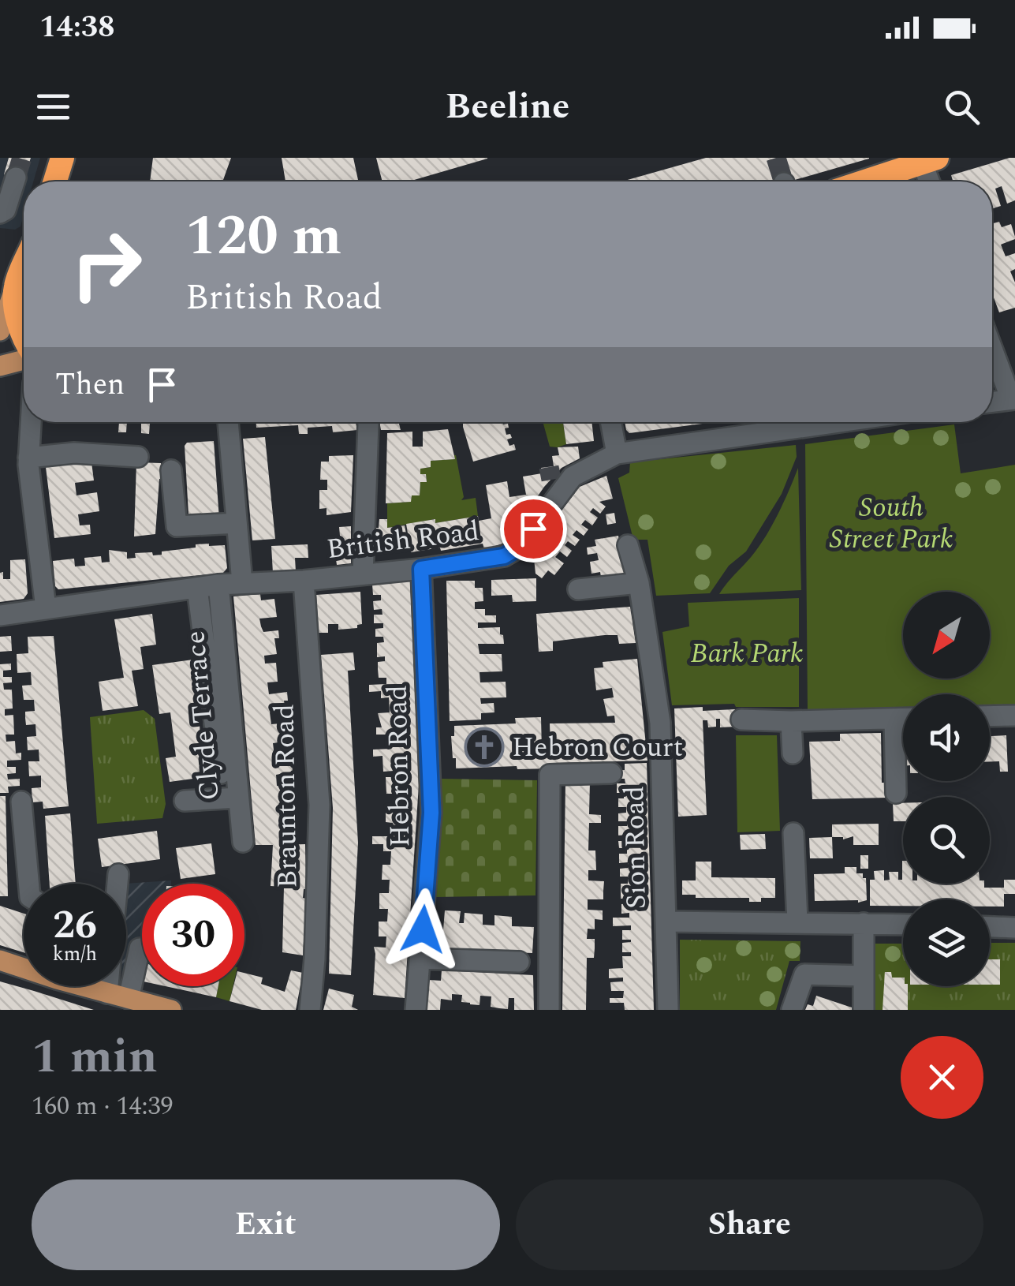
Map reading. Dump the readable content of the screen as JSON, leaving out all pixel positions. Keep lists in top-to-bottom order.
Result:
{
  "streets": {
    "street": [
      "British Road",
      "Clyde Terrace",
      "Hebron Road",
      "Braunton Road",
      "Sion Road"
    ]
  },
  "crossings": [
    ["British Road", "Clyde Terrace"],
    ["British Road", "Hebron Road"],
    ["British Road", "Braunton Road"]
  ],
  "parks": ["South Street Park", "Bark Park"],
  "places": {
    "church": ["Hebron Court"]
  },
  "north": "bottom left",
  "page": {
    "status": "14:38",
    "header": "Beeline",
    "turn": ["120 m", "British Road"],
    "then": "Then",
    "speed": "26 km/h",
    "limit": "30",
    "heading": ["1 min", "160 m · 14:39"],
    "buttons": ["Exit", "Share"]
  }
}
